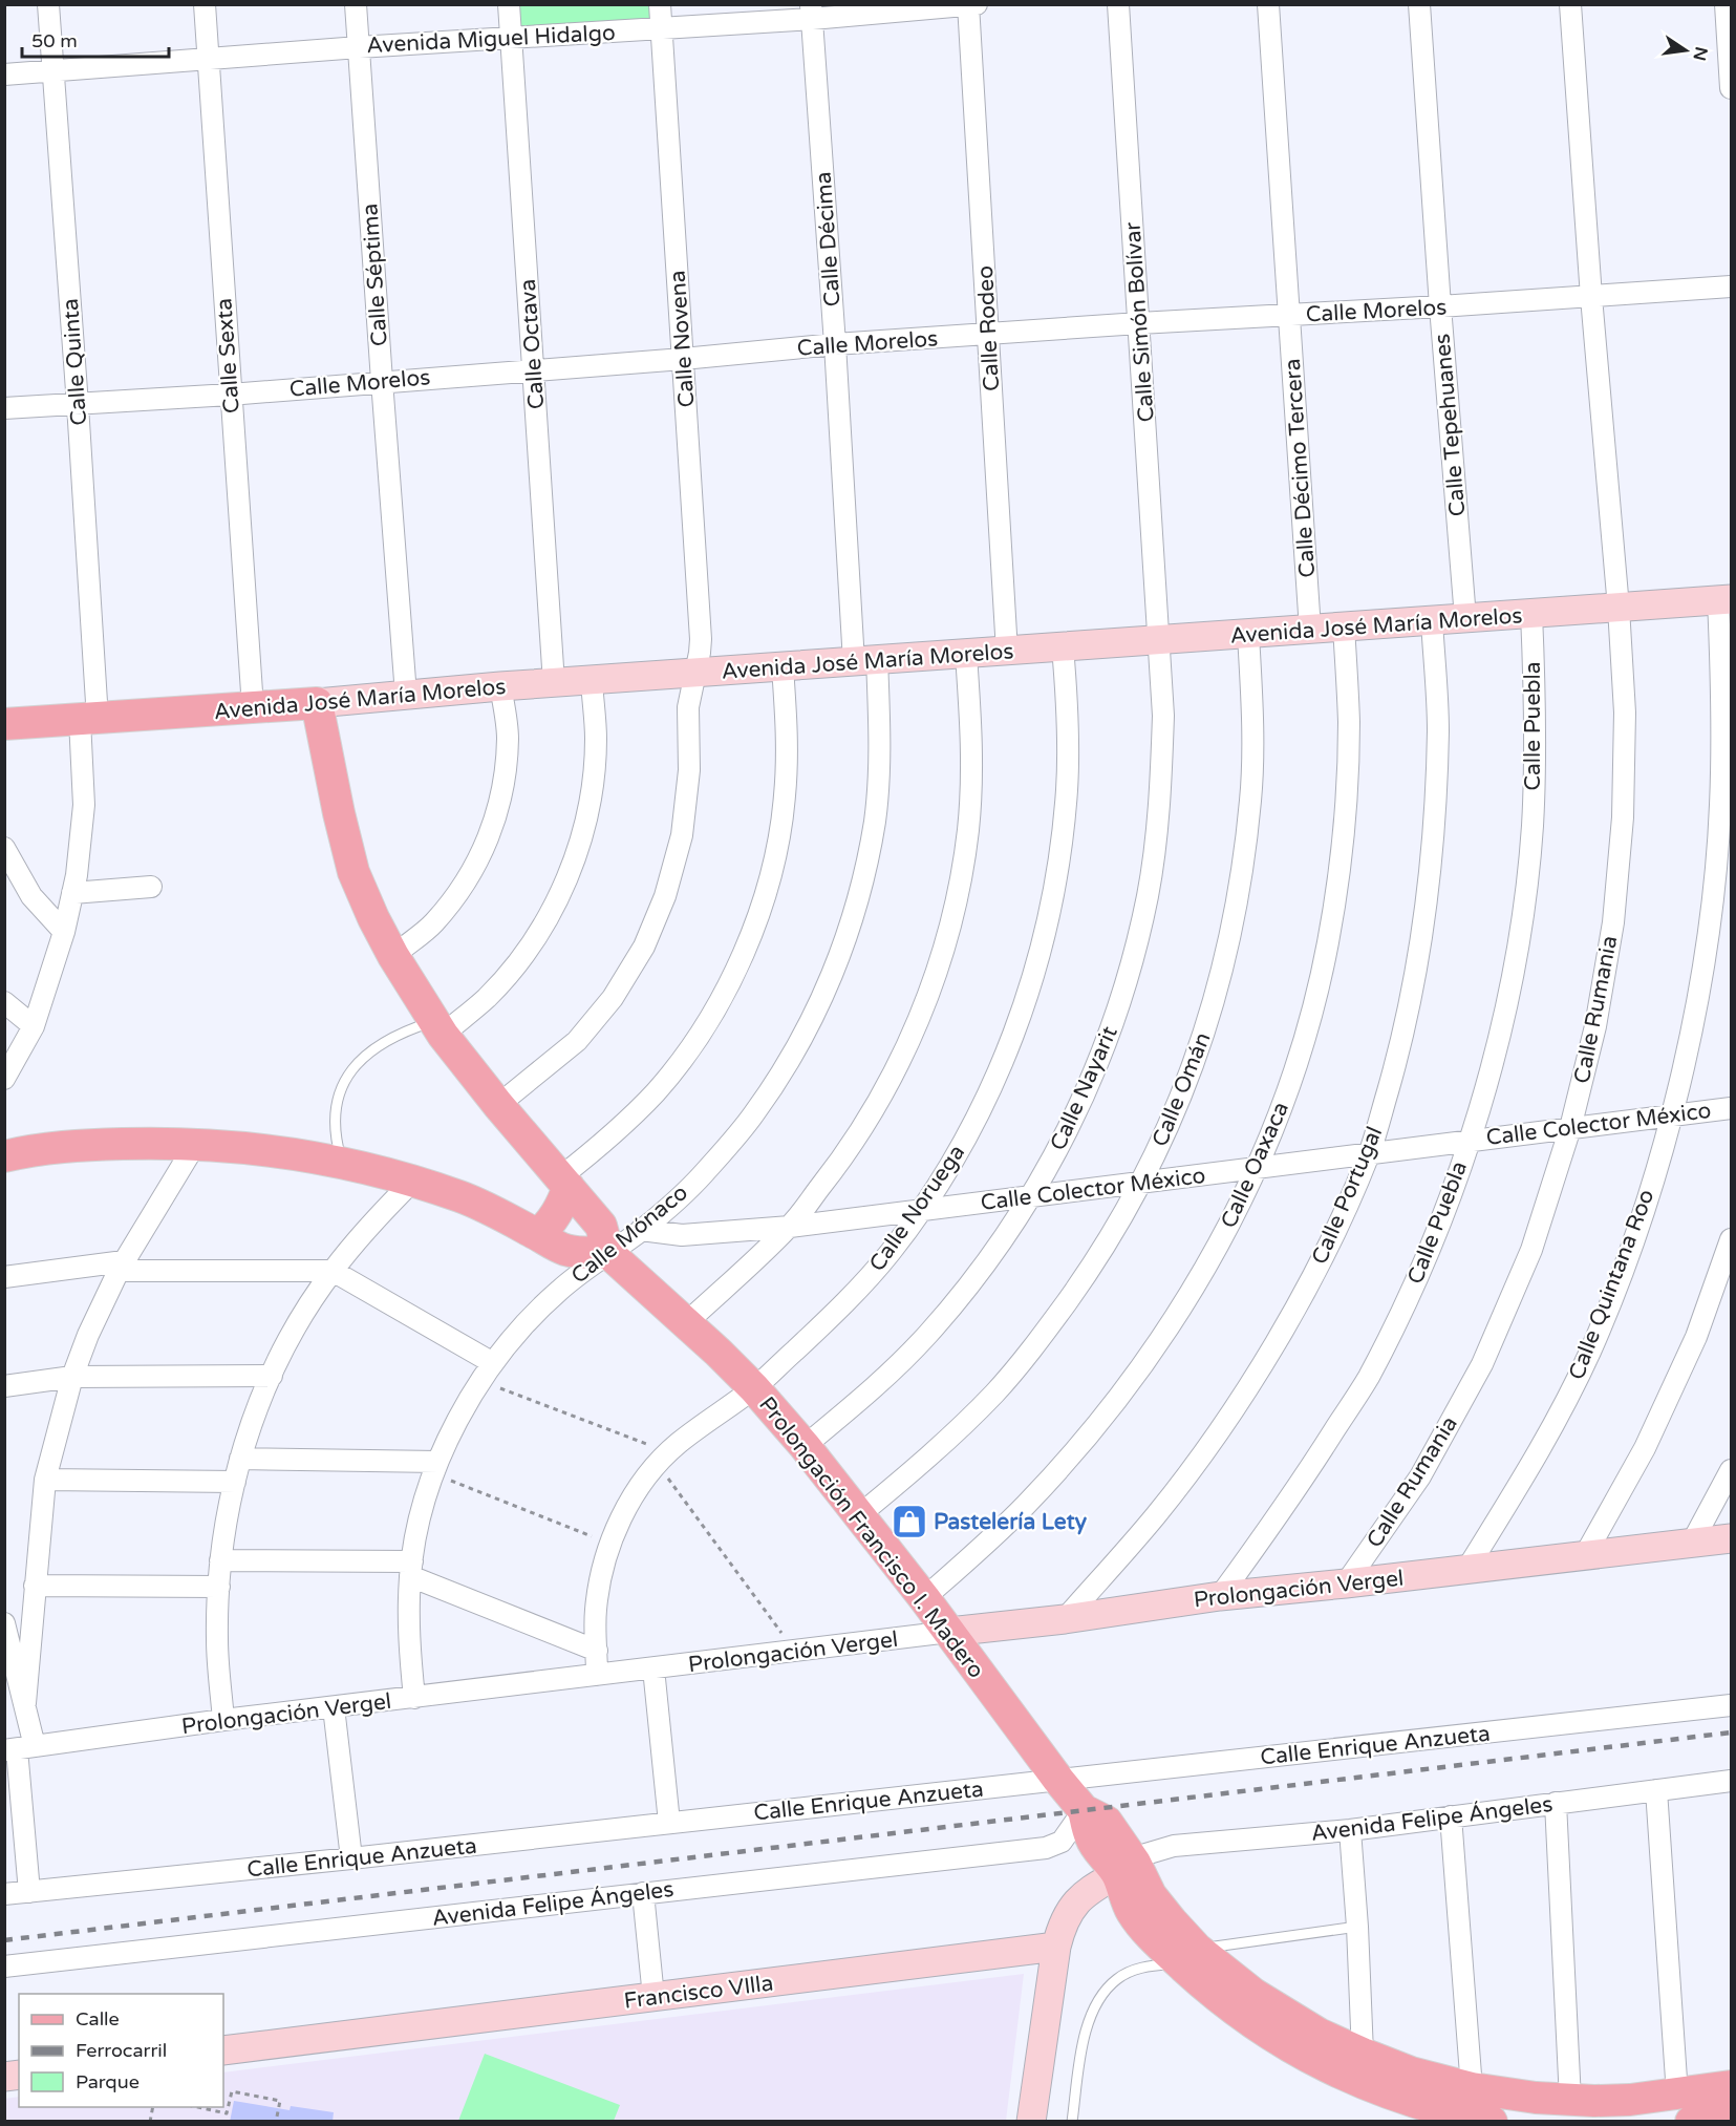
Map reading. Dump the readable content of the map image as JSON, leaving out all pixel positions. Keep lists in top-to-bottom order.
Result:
{
  "streets": {
    "main road": ["Avenida José María Morelos", "Prolongación Francisco I. Madero"],
    "street": [
      "Avenida Miguel Hidalgo",
      "Calle Décima",
      "Calle Séptima",
      "Calle Morelos",
      "Calle Simón Bolívar",
      "Calle Rodeo",
      "Calle Novena",
      "Calle Octava",
      "Calle Sexta",
      "Calle Quinta",
      "Calle Tepehuanes",
      "Calle Décimo Tercera",
      "Calle Puebla",
      "Calle Rumania",
      "Calle Nayarit",
      "Calle Omán",
      "Calle Colector México",
      "Calle Oaxaca",
      "Calle Portugal",
      "Calle Noruega",
      "Calle Mónaco",
      "Calle Quintana Roo",
      "Prolongación Vergel",
      "Calle Enrique Anzueta",
      "Avenida Felipe Ángeles",
      "Francisco VIlla"
    ]
  },
  "crossings": [
    ["Avenida Miguel Hidalgo", "Calle Décima"],
    ["Avenida Miguel Hidalgo", "Calle Séptima"],
    ["Avenida Miguel Hidalgo", "Calle Rodeo"],
    ["Avenida Miguel Hidalgo", "Calle Novena"],
    ["Avenida Miguel Hidalgo", "Calle Octava"],
    ["Avenida Miguel Hidalgo", "Calle Sexta"],
    ["Avenida Miguel Hidalgo", "Calle Quinta"],
    ["Calle Décima", "Calle Morelos"],
    ["Calle Décima", "Avenida José María Morelos"],
    ["Calle Décima", "Calle Mónaco"],
    ["Calle Séptima", "Calle Morelos"],
    ["Calle Séptima", "Avenida José María Morelos"],
    ["Calle Morelos", "Calle Simón Bolívar"],
    ["Calle Morelos", "Calle Rodeo"],
    ["Calle Morelos", "Calle Novena"],
    ["Calle Morelos", "Calle Octava"],
    ["Calle Morelos", "Calle Sexta"],
    ["Calle Morelos", "Calle Quinta"],
    ["Calle Morelos", "Calle Tepehuanes"],
    ["Calle Morelos", "Calle Décimo Tercera"],
    ["Calle Morelos", "Calle Rumania"],
    ["Calle Simón Bolívar", "Avenida José María Morelos"],
    ["Calle Simón Bolívar", "Calle Nayarit"],
    ["Calle Rodeo", "Avenida José María Morelos"],
    ["Calle Novena", "Avenida José María Morelos"],
    ["Calle Octava", "Avenida José María Morelos"],
    ["Calle Sexta", "Avenida José María Morelos"],
    ["Calle Quinta", "Avenida José María Morelos"],
    ["Calle Tepehuanes", "Avenida José María Morelos"],
    ["Calle Décimo Tercera", "Avenida José María Morelos"],
    ["Avenida José María Morelos", "Calle Puebla"],
    ["Avenida José María Morelos", "Calle Rumania"],
    ["Avenida José María Morelos", "Calle Nayarit"],
    ["Avenida José María Morelos", "Calle Omán"],
    ["Avenida José María Morelos", "Calle Oaxaca"],
    ["Avenida José María Morelos", "Calle Portugal"],
    ["Avenida José María Morelos", "Calle Noruega"],
    ["Avenida José María Morelos", "Calle Mónaco"],
    ["Avenida José María Morelos", "Calle Quintana Roo"],
    ["Calle Puebla", "Calle Colector México"],
    ["Calle Puebla", "Prolongación Vergel"],
    ["Calle Rumania", "Calle Colector México"],
    ["Calle Rumania", "Prolongación Vergel"],
    ["Calle Nayarit", "Calle Colector México"],
    ["Calle Nayarit", "Prolongación Francisco I. Madero"],
    ["Calle Omán", "Calle Colector México"],
    ["Calle Omán", "Prolongación Francisco I. Madero"],
    ["Calle Colector México", "Calle Oaxaca"],
    ["Calle Colector México", "Calle Portugal"],
    ["Calle Colector México", "Calle Noruega"],
    ["Calle Colector México", "Calle Mónaco"],
    ["Calle Colector México", "Calle Quintana Roo"],
    ["Calle Oaxaca", "Prolongación Francisco I. Madero"],
    ["Calle Portugal", "Prolongación Vergel"],
    ["Calle Noruega", "Prolongación Francisco I. Madero"],
    ["Calle Noruega", "Prolongación Vergel"],
    ["Calle Mónaco", "Prolongación Francisco I. Madero"],
    ["Calle Mónaco", "Prolongación Vergel"],
    ["Calle Quintana Roo", "Prolongación Vergel"],
    ["Prolongación Francisco I. Madero", "Prolongación Vergel"],
    ["Prolongación Francisco I. Madero", "Calle Enrique Anzueta"],
    ["Prolongación Francisco I. Madero", "Avenida Felipe Ángeles"]
  ],
  "places": {
    "shop": ["Pastelería Lety"]
  },
  "legend": ["Calle", "Ferrocarril", "Parque"],
  "scale_bar": "50 m",
  "north": "right"
}
